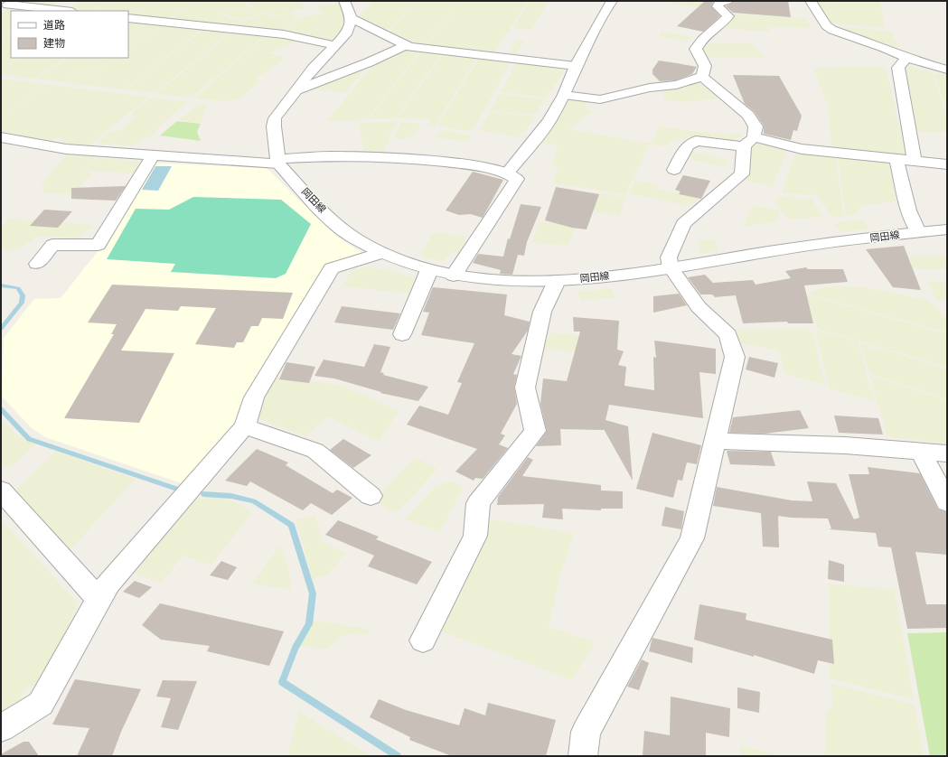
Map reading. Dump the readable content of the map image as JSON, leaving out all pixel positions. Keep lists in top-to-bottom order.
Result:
{
  "streets": {
    "street": ["岡田線"]
  },
  "legend": ["道路", "建物"]
}
